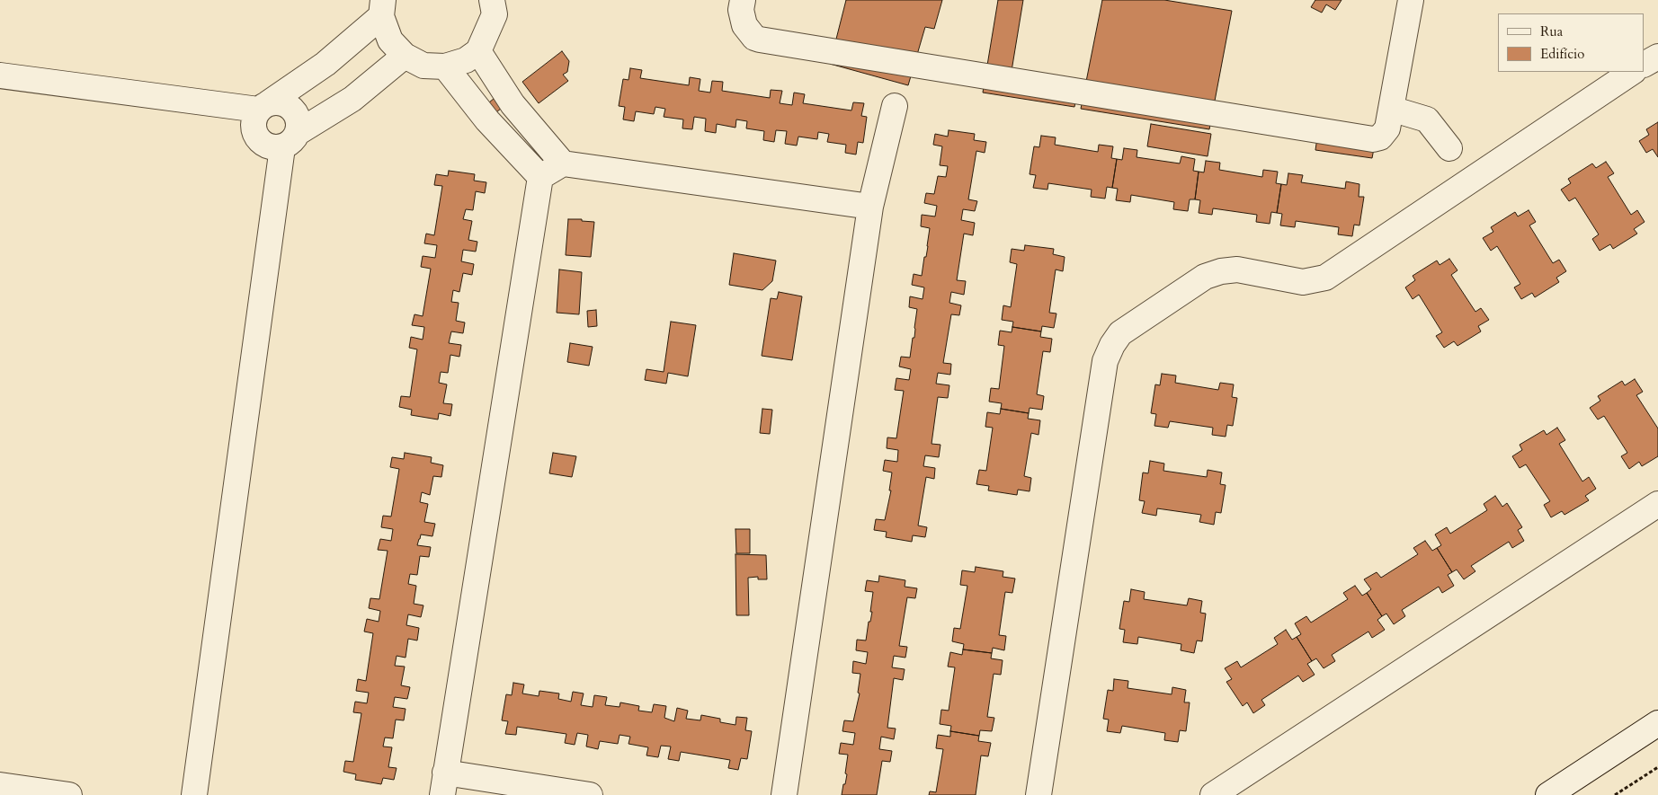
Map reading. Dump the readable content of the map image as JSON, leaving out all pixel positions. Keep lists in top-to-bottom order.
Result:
{
  "legend": ["Rua", "Edifício"]
}
